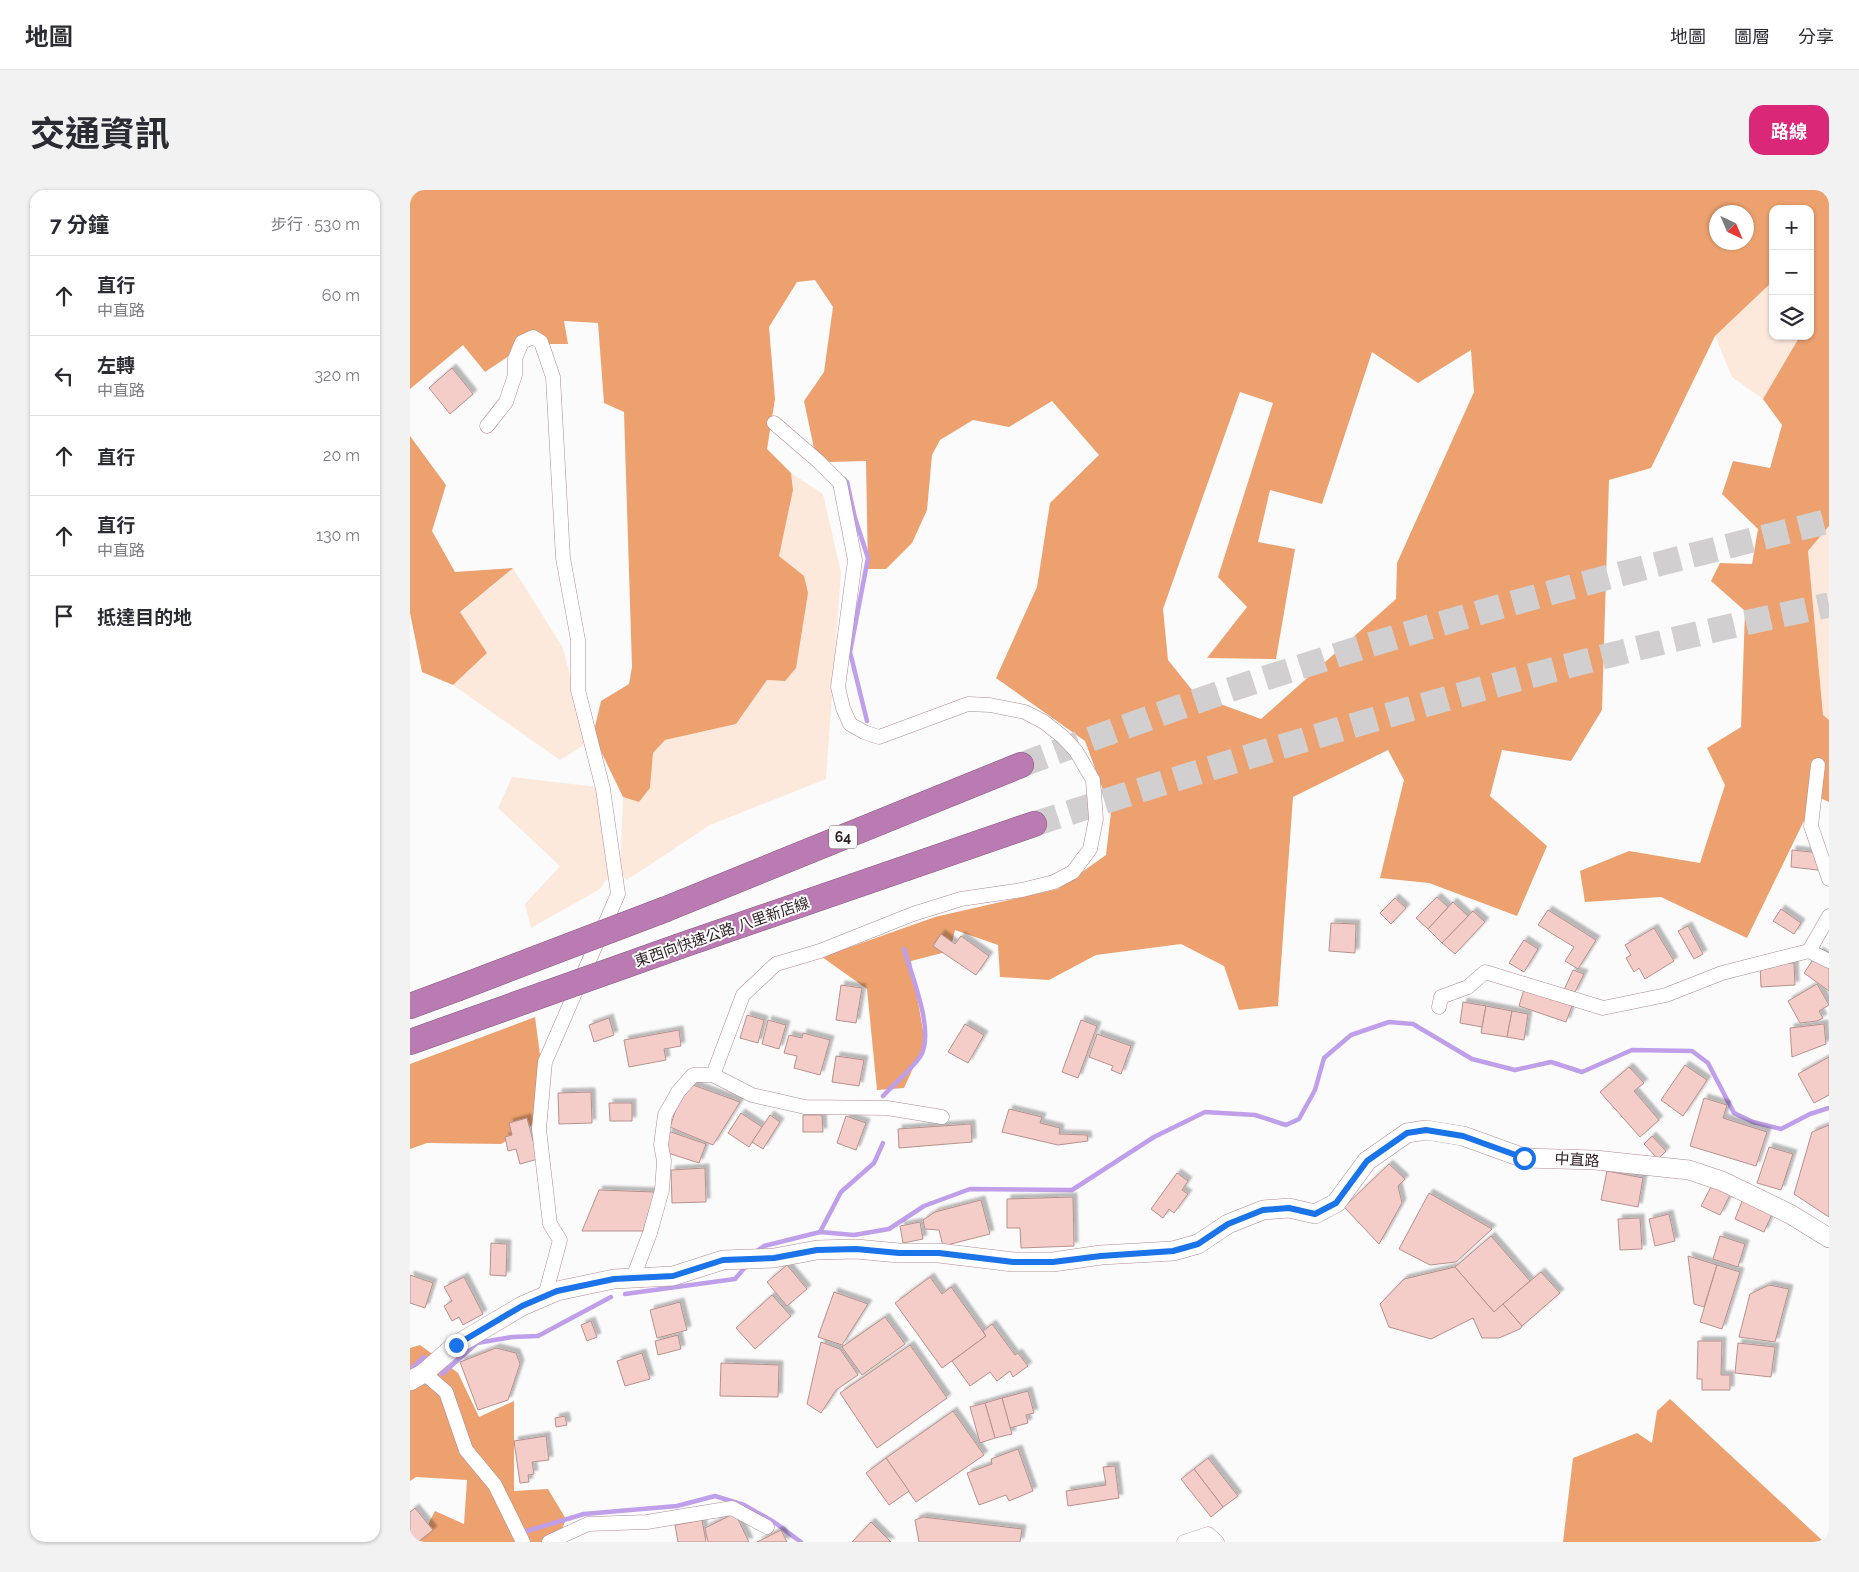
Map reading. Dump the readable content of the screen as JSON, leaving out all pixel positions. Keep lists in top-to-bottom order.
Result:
{
  "streets": {
    "highway": ["64", "東西向快速公路 八里新店線"],
    "street": ["中直路"]
  },
  "north": "bottom right",
  "page": {
    "header": "地圖",
    "nav": ["地圖", "圖層", "分享"],
    "title": "交通資訊",
    "buttons": "路線",
    "heading": ["7 分鐘", "步行 · 530 m"],
    "map_buttons": ["+", "−"],
    "list": [
      ["直行", "中直路", "60 m"],
      ["左轉", "中直路", "320 m"],
      ["直行", "20 m"],
      ["直行", "中直路", "130 m"],
      "抵達目的地"
    ]
  }
}
